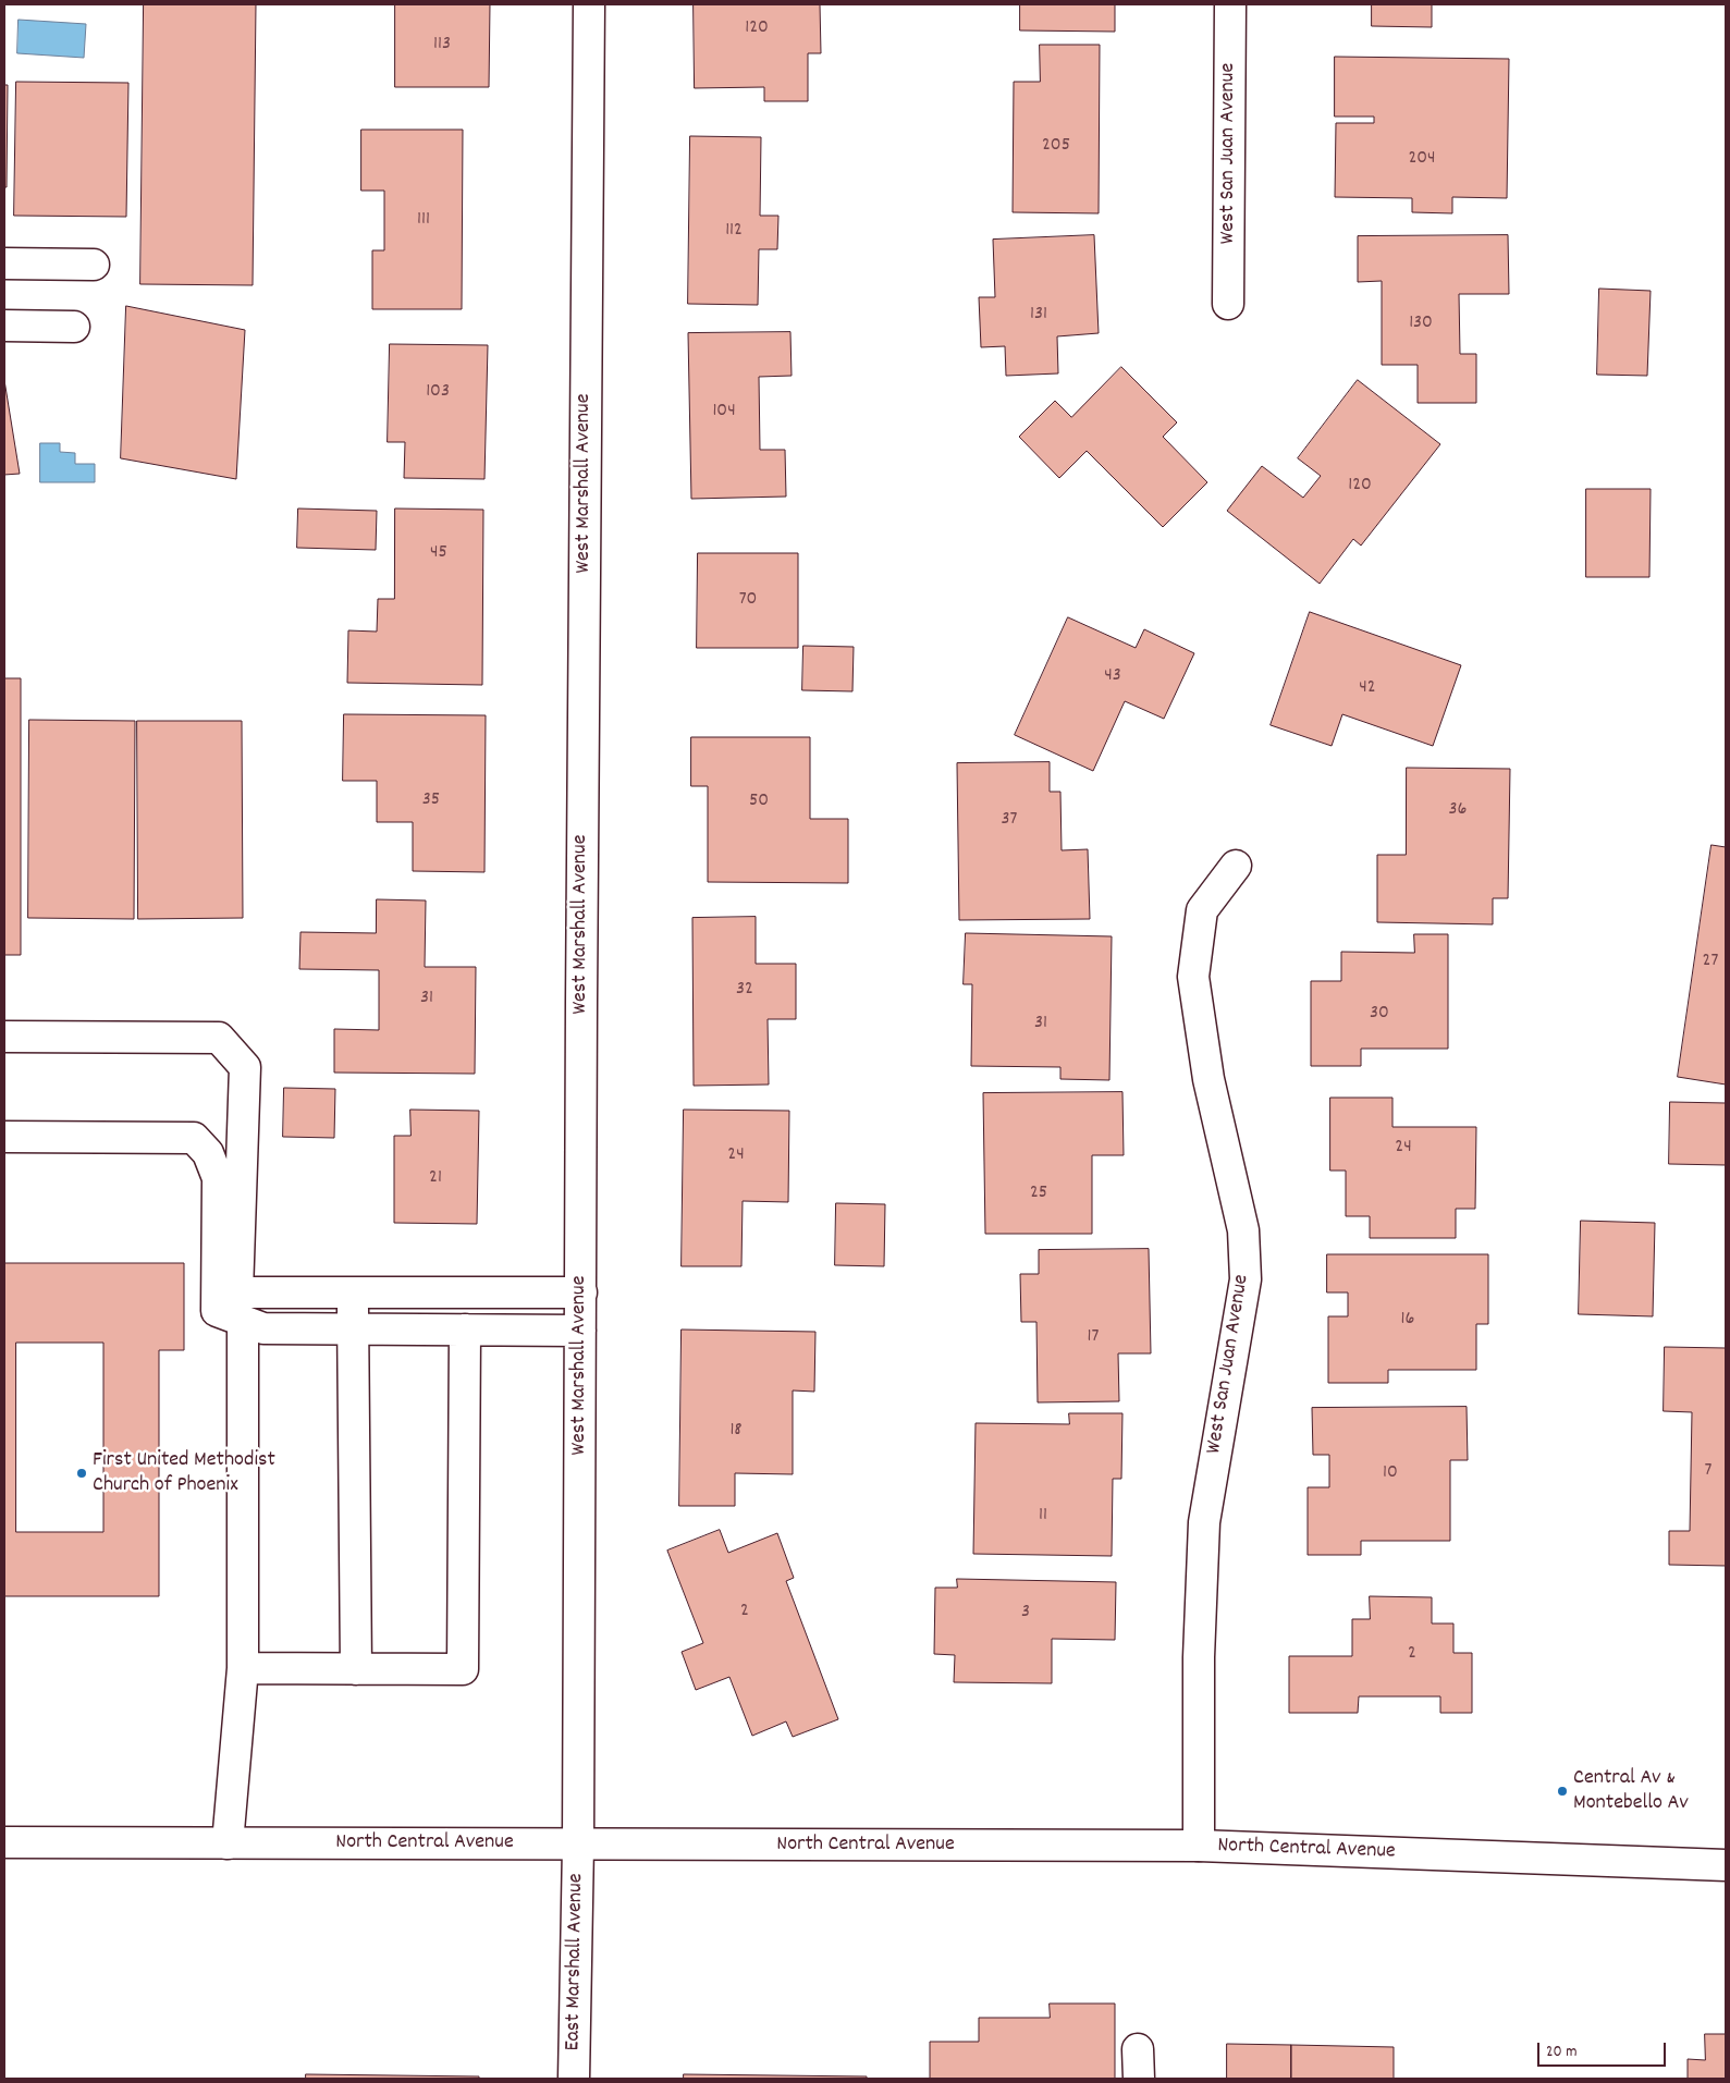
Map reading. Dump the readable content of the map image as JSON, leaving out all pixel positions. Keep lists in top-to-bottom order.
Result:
{
  "streets": {
    "street": [
      "West San Juan Avenue",
      "West Marshall Avenue",
      "North Central Avenue",
      "East Marshall Avenue"
    ]
  },
  "crossings": [
    ["West San Juan Avenue", "North Central Avenue"],
    ["West Marshall Avenue", "North Central Avenue"],
    ["West Marshall Avenue", "East Marshall Avenue"],
    ["North Central Avenue", "East Marshall Avenue"]
  ],
  "places": ["First United Methodist Church of Phoenix", "Central Av & Montebello Av"],
  "house_numbers": [
    "120",
    "113",
    "205",
    "204",
    "111",
    "112",
    "131",
    "130",
    "103",
    "104",
    "120",
    "45",
    "70",
    "43",
    "42",
    "35",
    "50",
    "36",
    "37",
    "27",
    "32",
    "31",
    "30",
    "31",
    "24",
    "24",
    "21",
    "25",
    "16",
    "17",
    "18",
    "7",
    "10",
    "11",
    "2",
    "3",
    "2"
  ],
  "scale_bar": "20 m"
}
